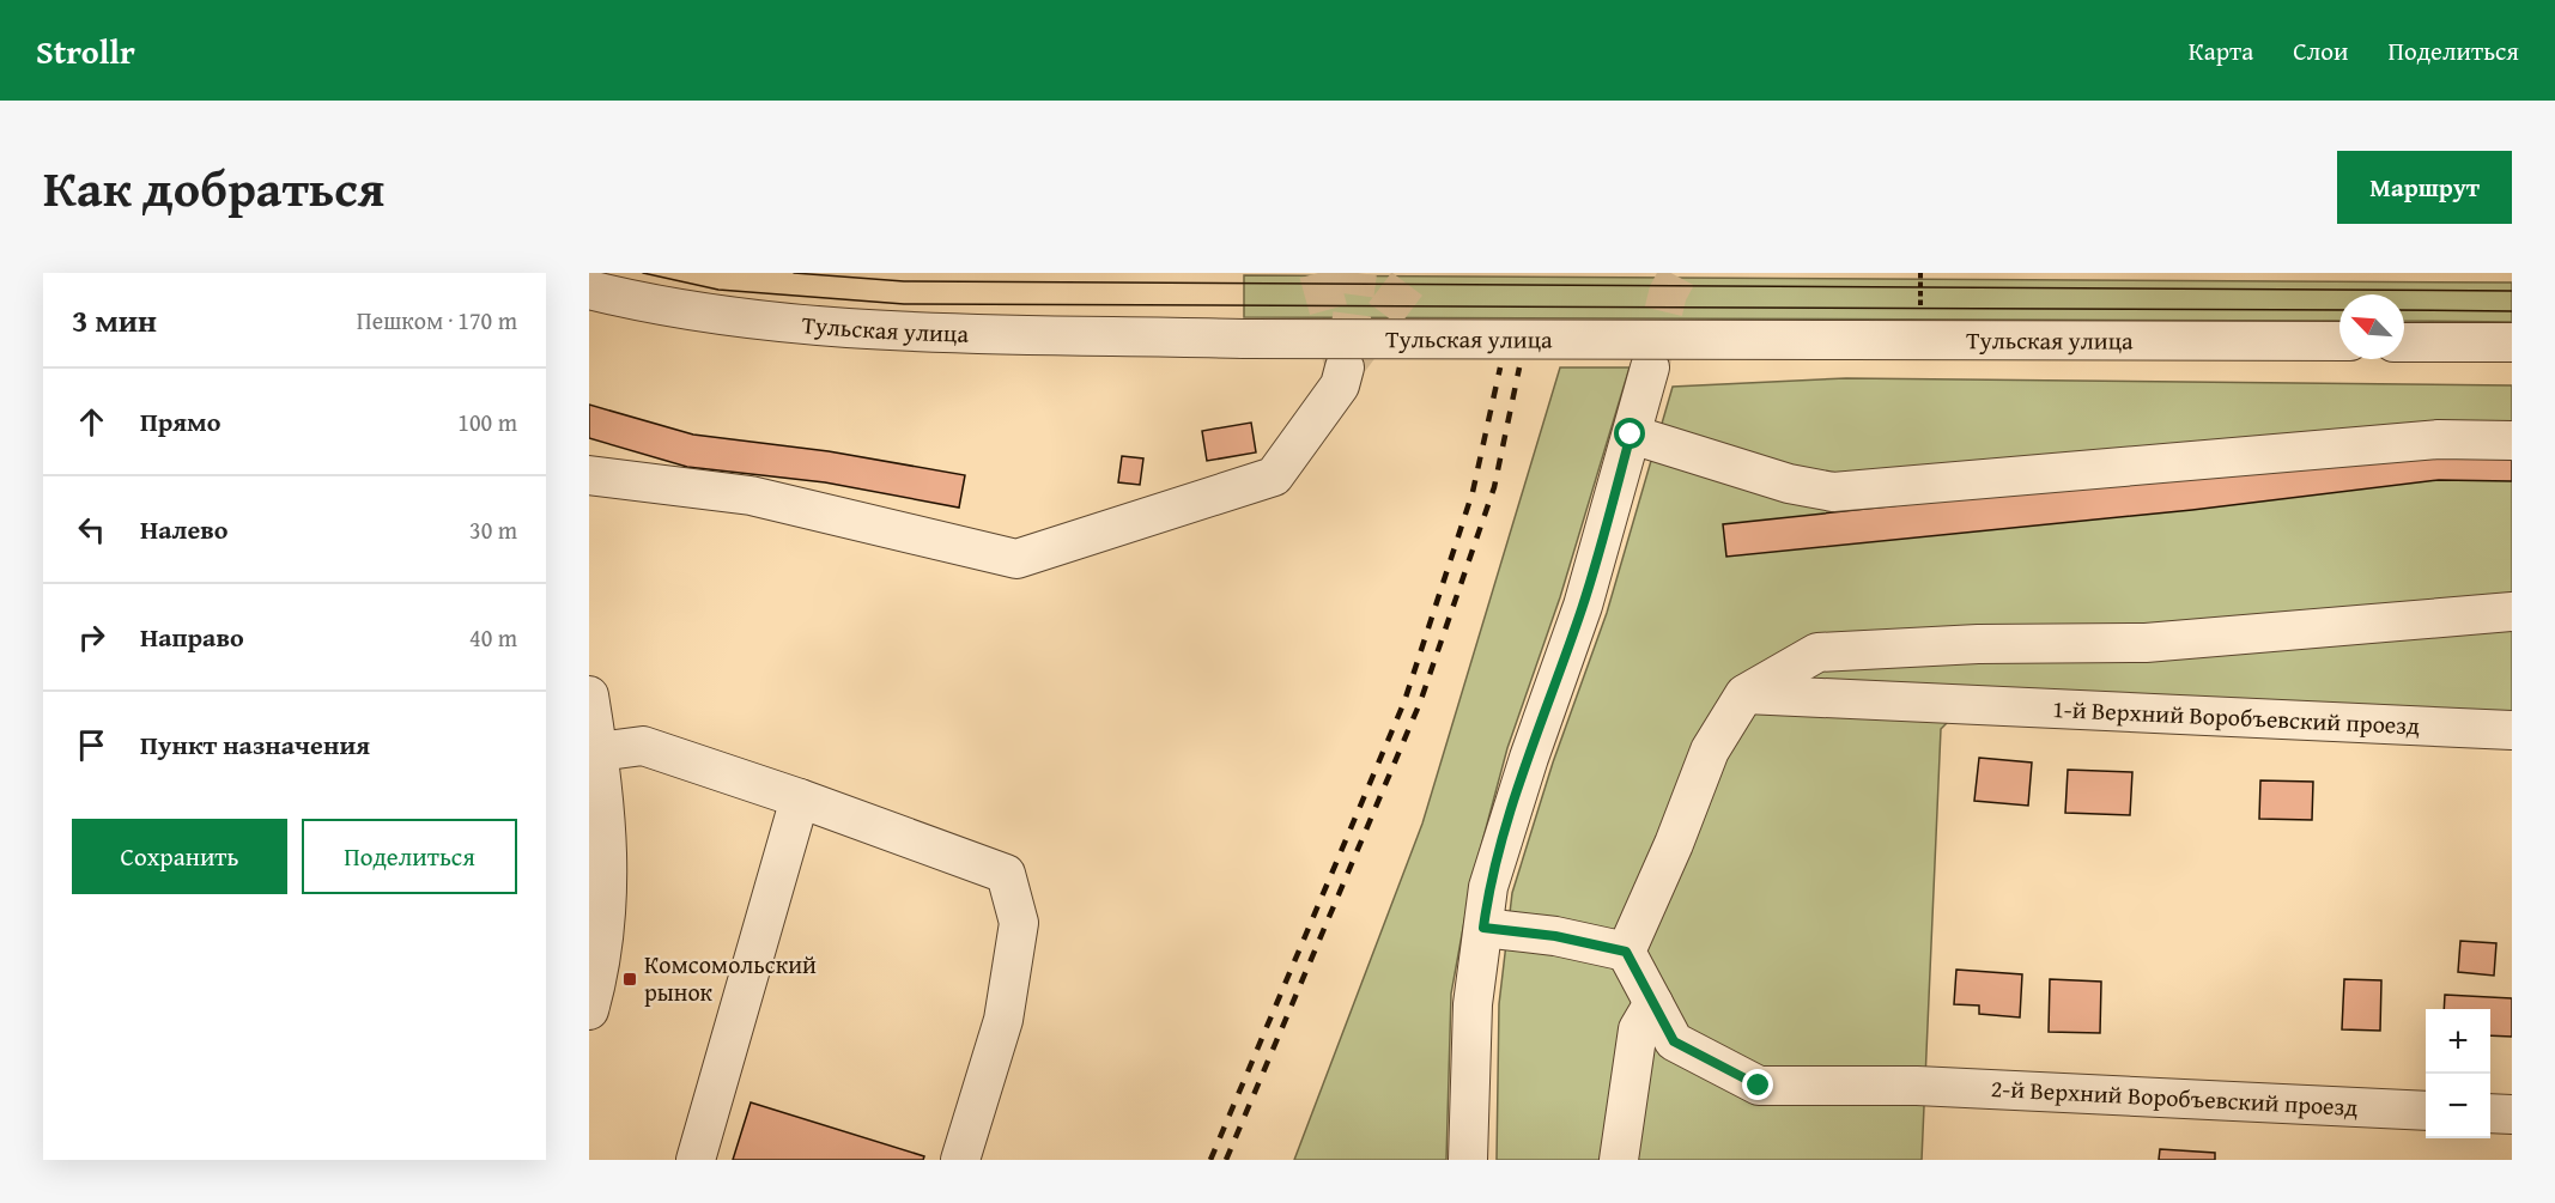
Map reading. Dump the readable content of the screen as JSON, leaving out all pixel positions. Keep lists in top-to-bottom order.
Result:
{
  "streets": {
    "street": ["Тульская улица", "1-й Верхний Воробъевский проезд", "2-й Верхний Воробъевский проезд"]
  },
  "places": {
    "transit": ["Комсомольский рынок"]
  },
  "north": "top left",
  "page": {
    "header": "Strollr",
    "nav": ["Карта", "Слои", "Поделиться"],
    "title": "Как добраться",
    "buttons": [
      "Маршрут",
      ["Сохранить", "Поделиться"]
    ],
    "heading": ["3 мин", "Пешком · 170 m"],
    "list": [
      ["Прямо", "100 m"],
      ["Налево", "30 m"],
      ["Направо", "40 m"],
      "Пункт назначения"
    ],
    "map_buttons": ["+", "−"]
  }
}
